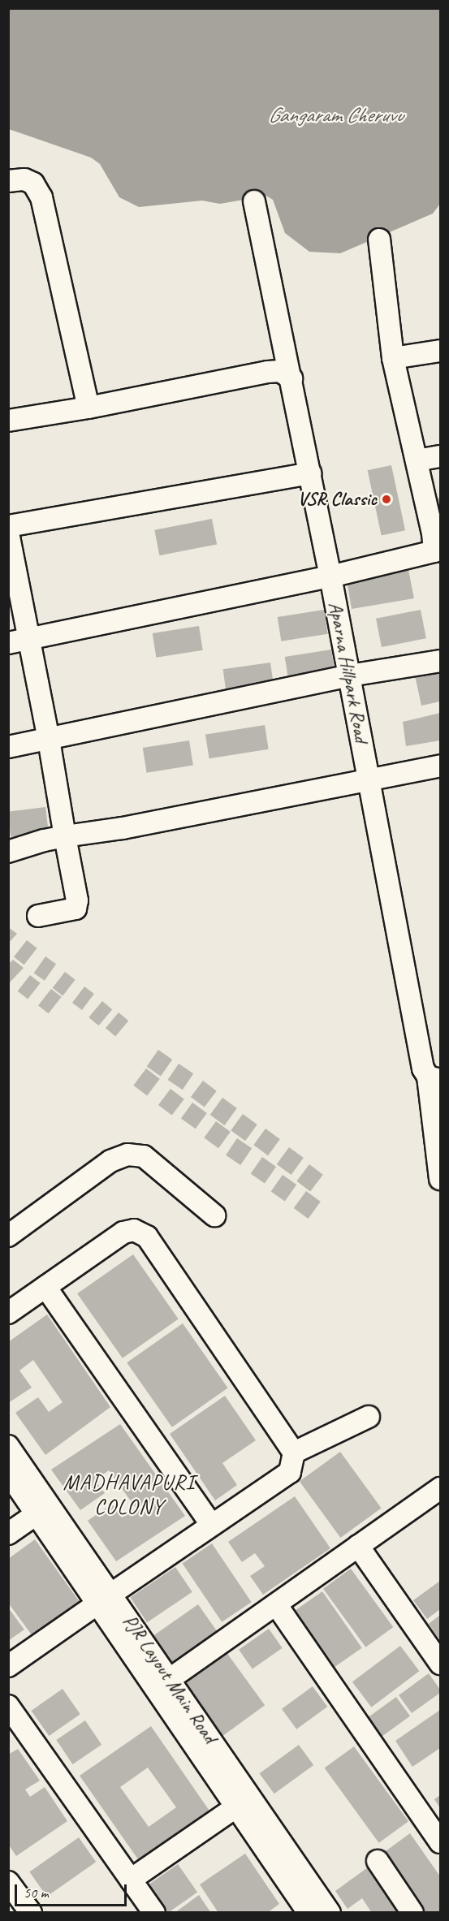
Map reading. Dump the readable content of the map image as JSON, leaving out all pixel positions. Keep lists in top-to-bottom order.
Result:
{
  "streets": {
    "street": ["Aparna Hillpark Road", "PJR Layout Main Road"]
  },
  "districts": ["MADHAVAPURI COLONY"],
  "water": ["Gangaram Cheruvu"],
  "places": ["VSR Classic"],
  "scale_bar": "50 m"
}
